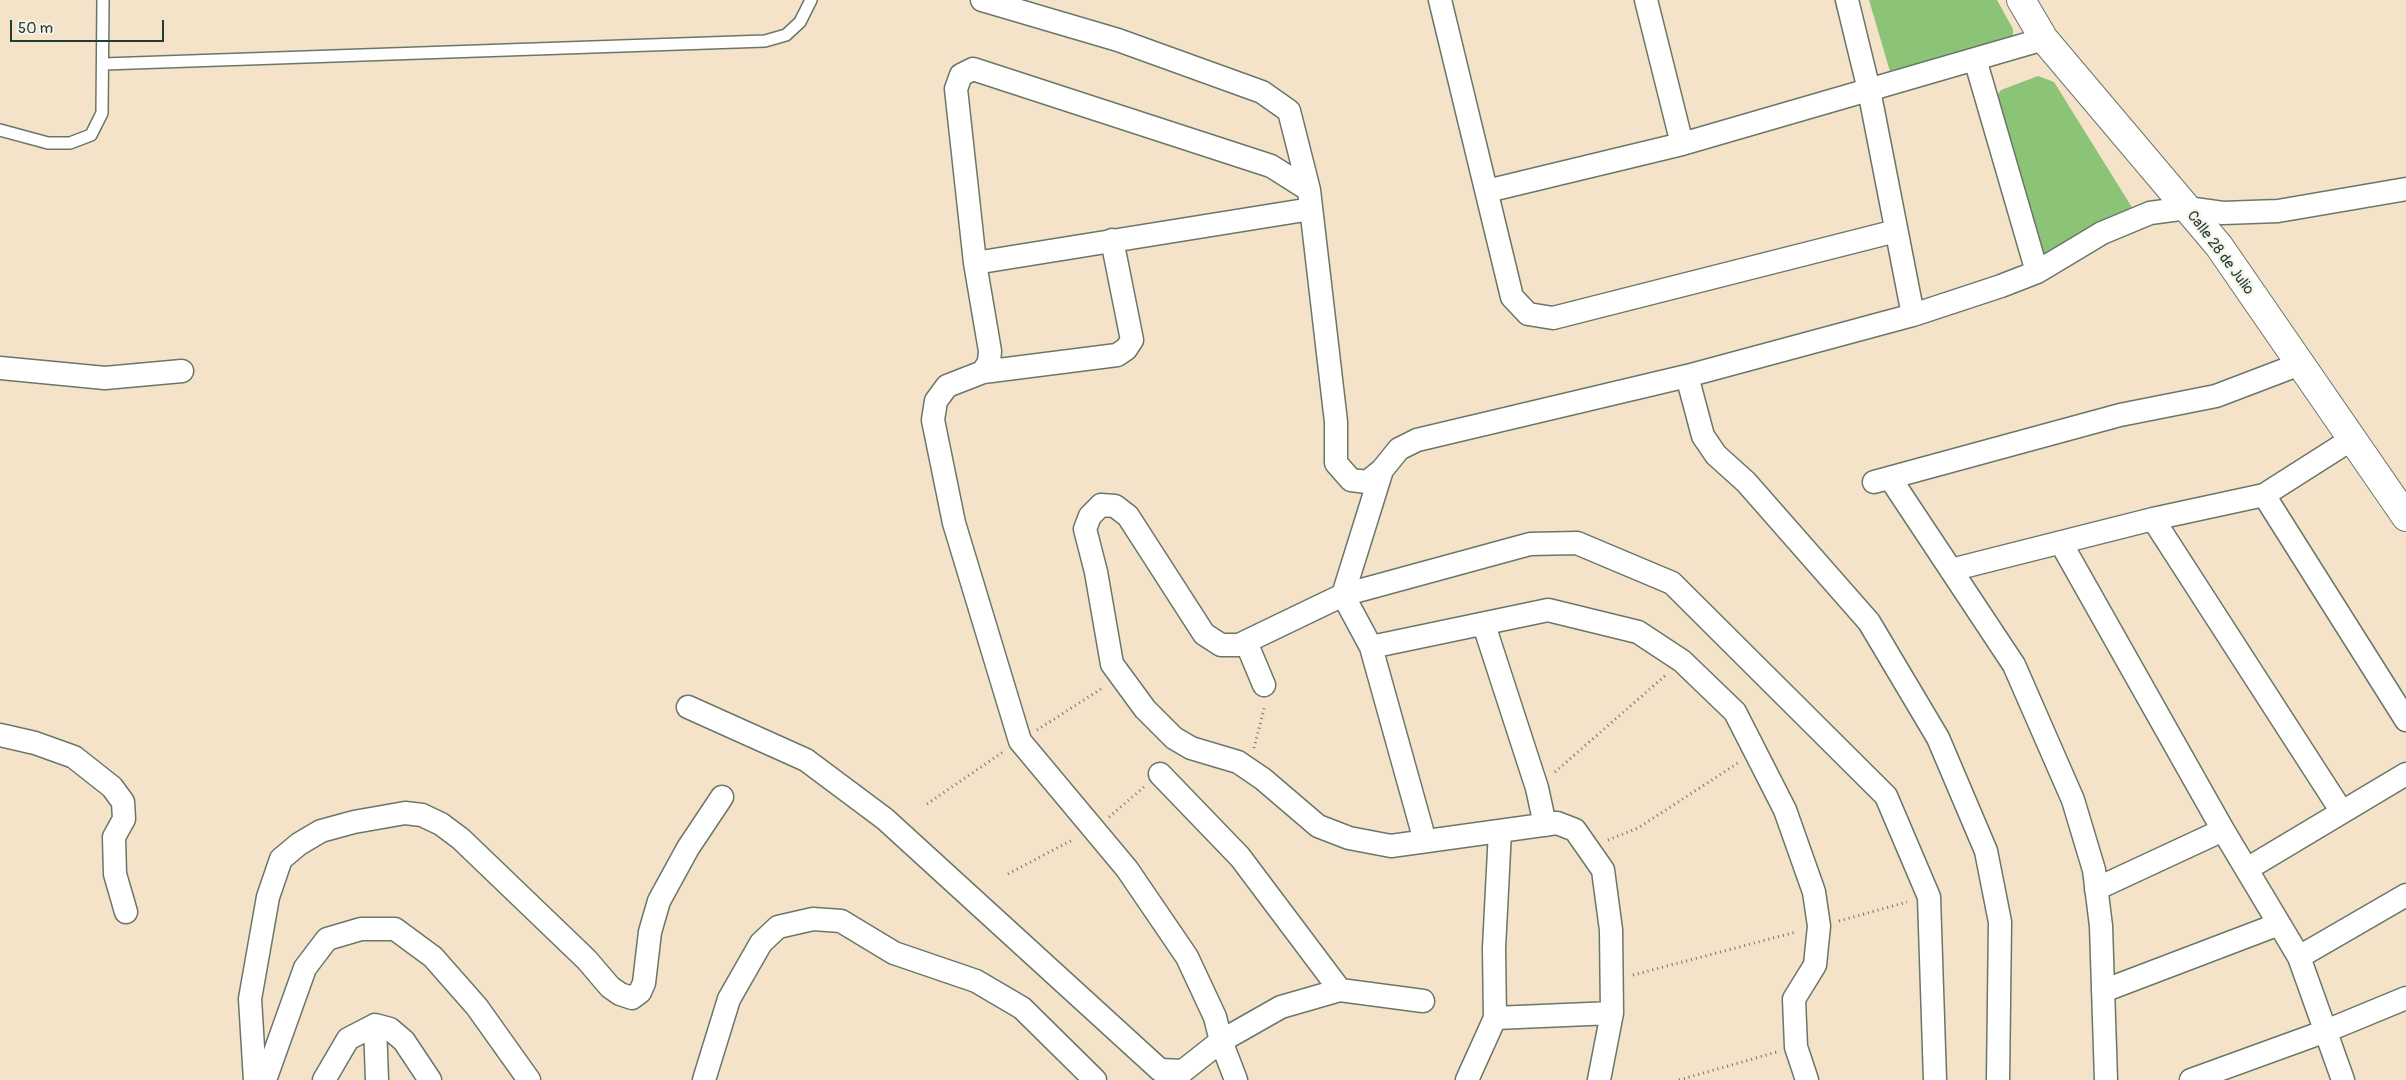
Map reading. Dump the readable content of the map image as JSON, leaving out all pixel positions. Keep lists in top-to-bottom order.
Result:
{
  "streets": {
    "street": ["Calle 28 de Julio"]
  },
  "scale_bar": "50 m"
}
